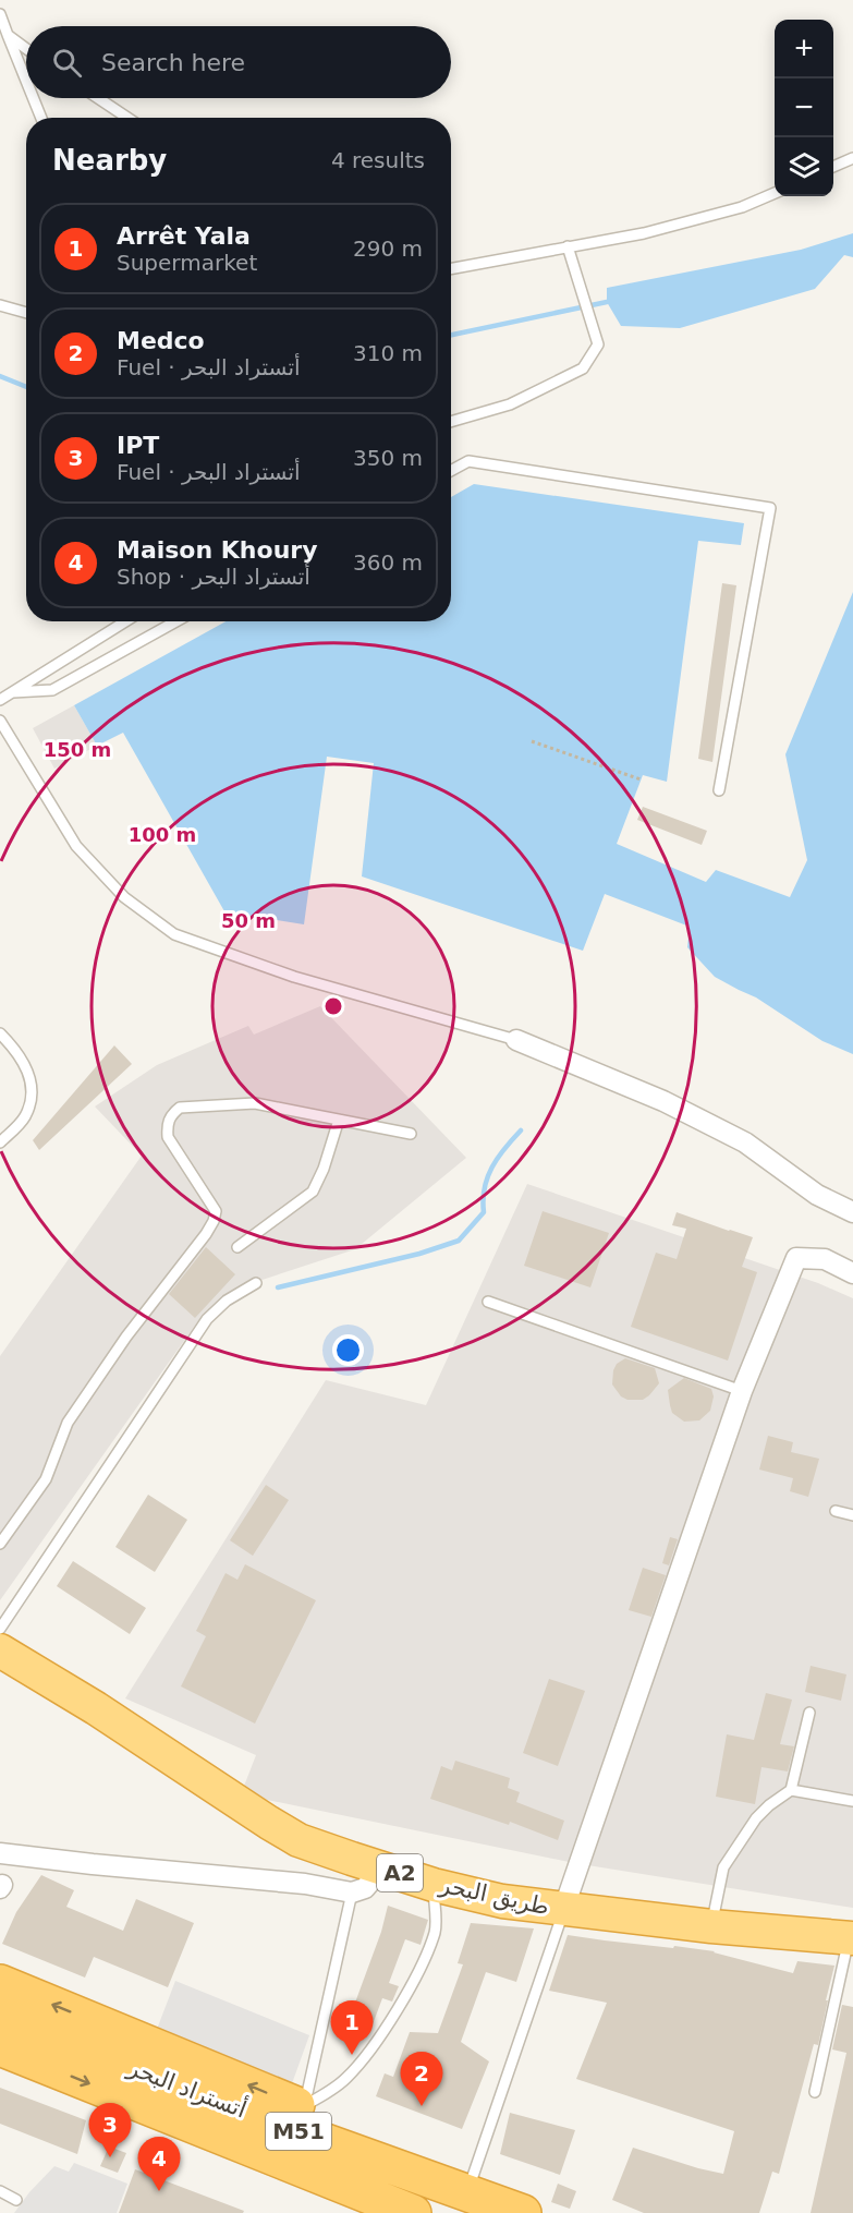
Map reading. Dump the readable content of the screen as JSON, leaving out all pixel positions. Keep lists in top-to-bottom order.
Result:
{
  "streets": {
    "highway": [
      "A2",
      "طريق البحر",
      "أتستراد البحر",
      "M51"
    ]
  },
  "page": {
    "map_buttons": ["+", "−"],
    "search": "Search here",
    "heading": ["Nearby", "4 results"],
    "list": [
      {
        "mark": "1",
        "name": "Arrêt Yala",
        "note": "Supermarket",
        "value": "290 m"
      },
      {
        "mark": "2",
        "name": "Medco",
        "note": "Fuel · أتستراد البحر",
        "value": "310 m"
      },
      {
        "mark": "3",
        "name": "IPT",
        "note": "Fuel · أتستراد البحر",
        "value": "350 m"
      },
      {
        "mark": "4",
        "name": "Maison Khoury",
        "note": "Shop · أتستراد البحر",
        "value": "360 m"
      }
    ],
    "pins": [
      "1",
      "2",
      "3",
      "4"
    ]
  },
  "rings": ["150 m", "100 m", "50 m"]
}
